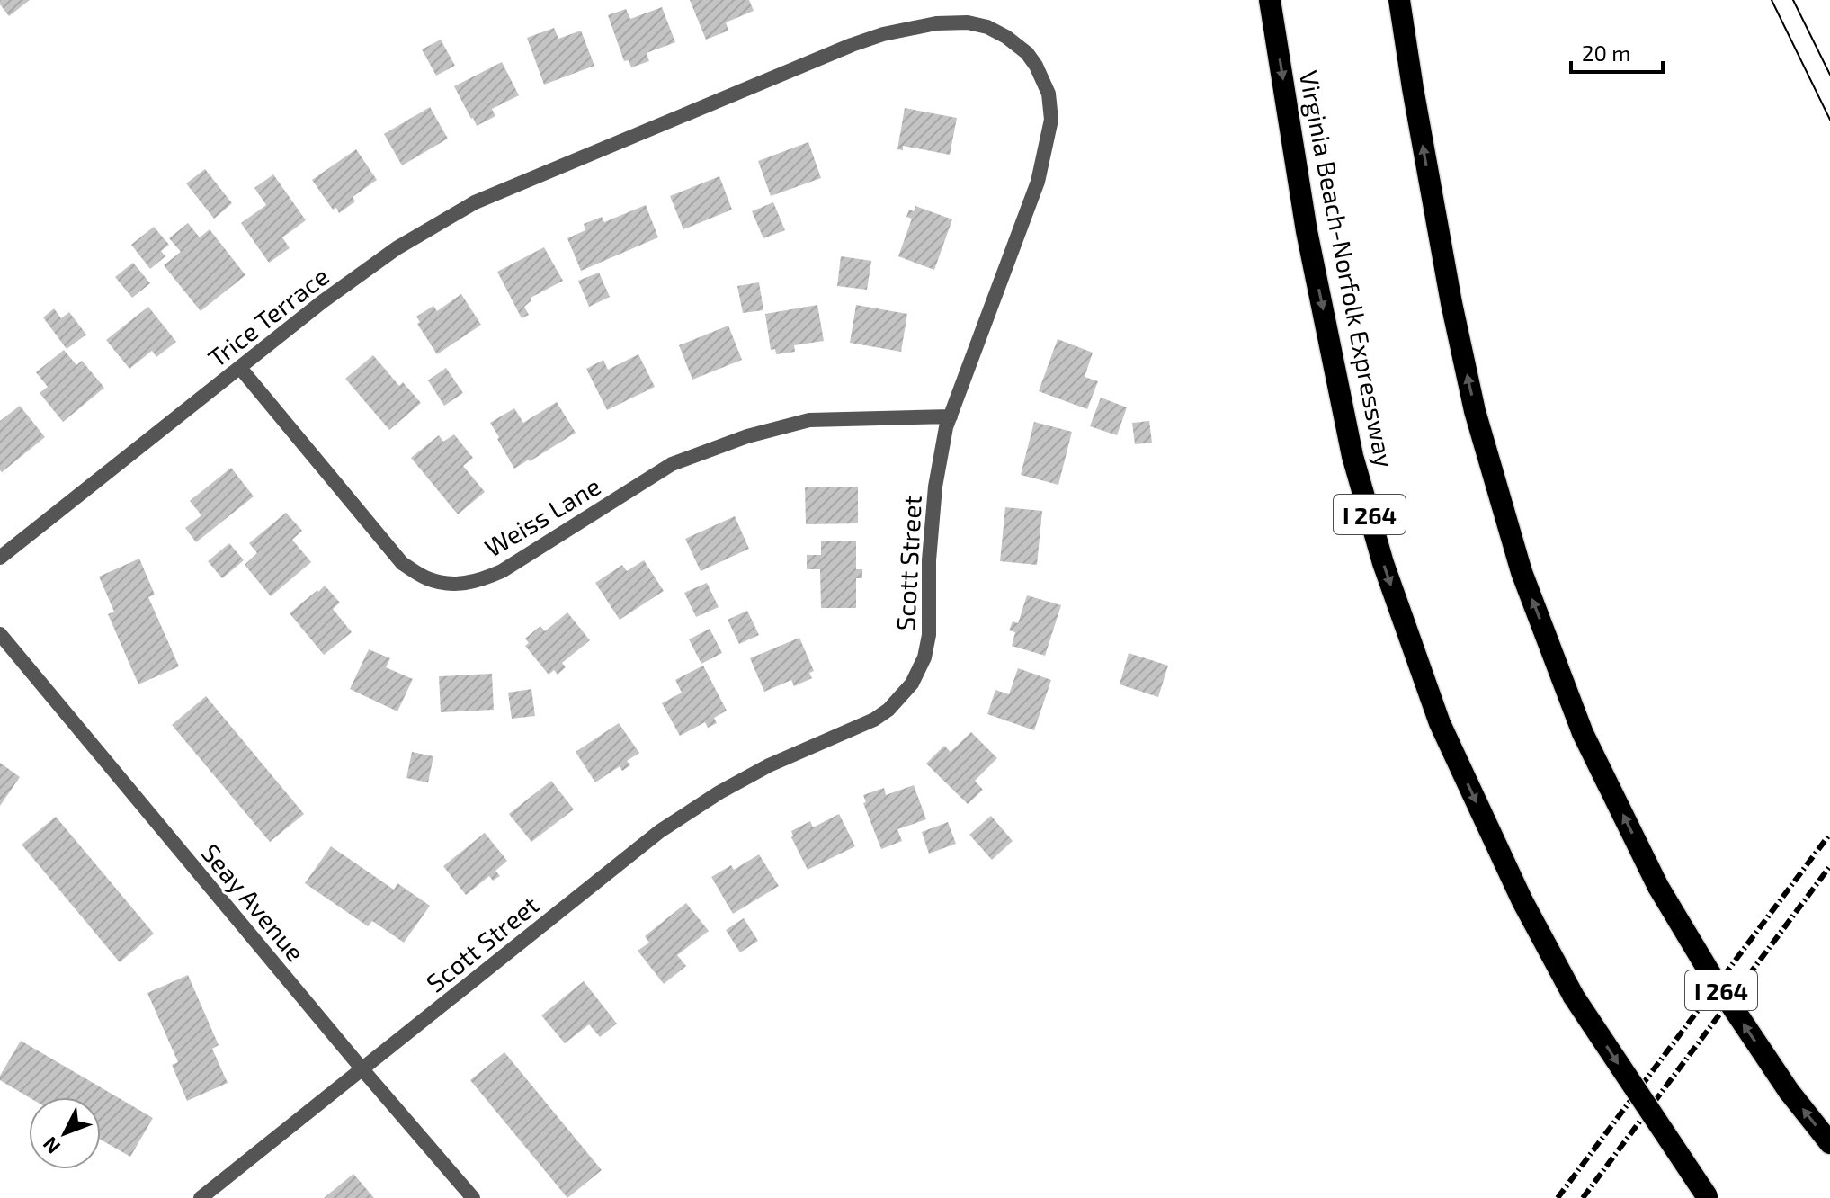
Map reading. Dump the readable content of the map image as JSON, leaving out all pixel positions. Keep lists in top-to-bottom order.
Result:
{
  "streets": {
    "highway": ["Virginia Beach-Norfolk Expressway", "I 264"],
    "street": [
      "Trice Terrace",
      "Weiss Lane",
      "Scott Street",
      "Seay Avenue"
    ]
  },
  "crossings": [
    ["Trice Terrace", "Weiss Lane"],
    ["Trice Terrace", "Scott Street"],
    ["Weiss Lane", "Scott Street"],
    ["Scott Street", "Seay Avenue"]
  ],
  "scale_bar": "20 m",
  "north": "bottom left"
}
